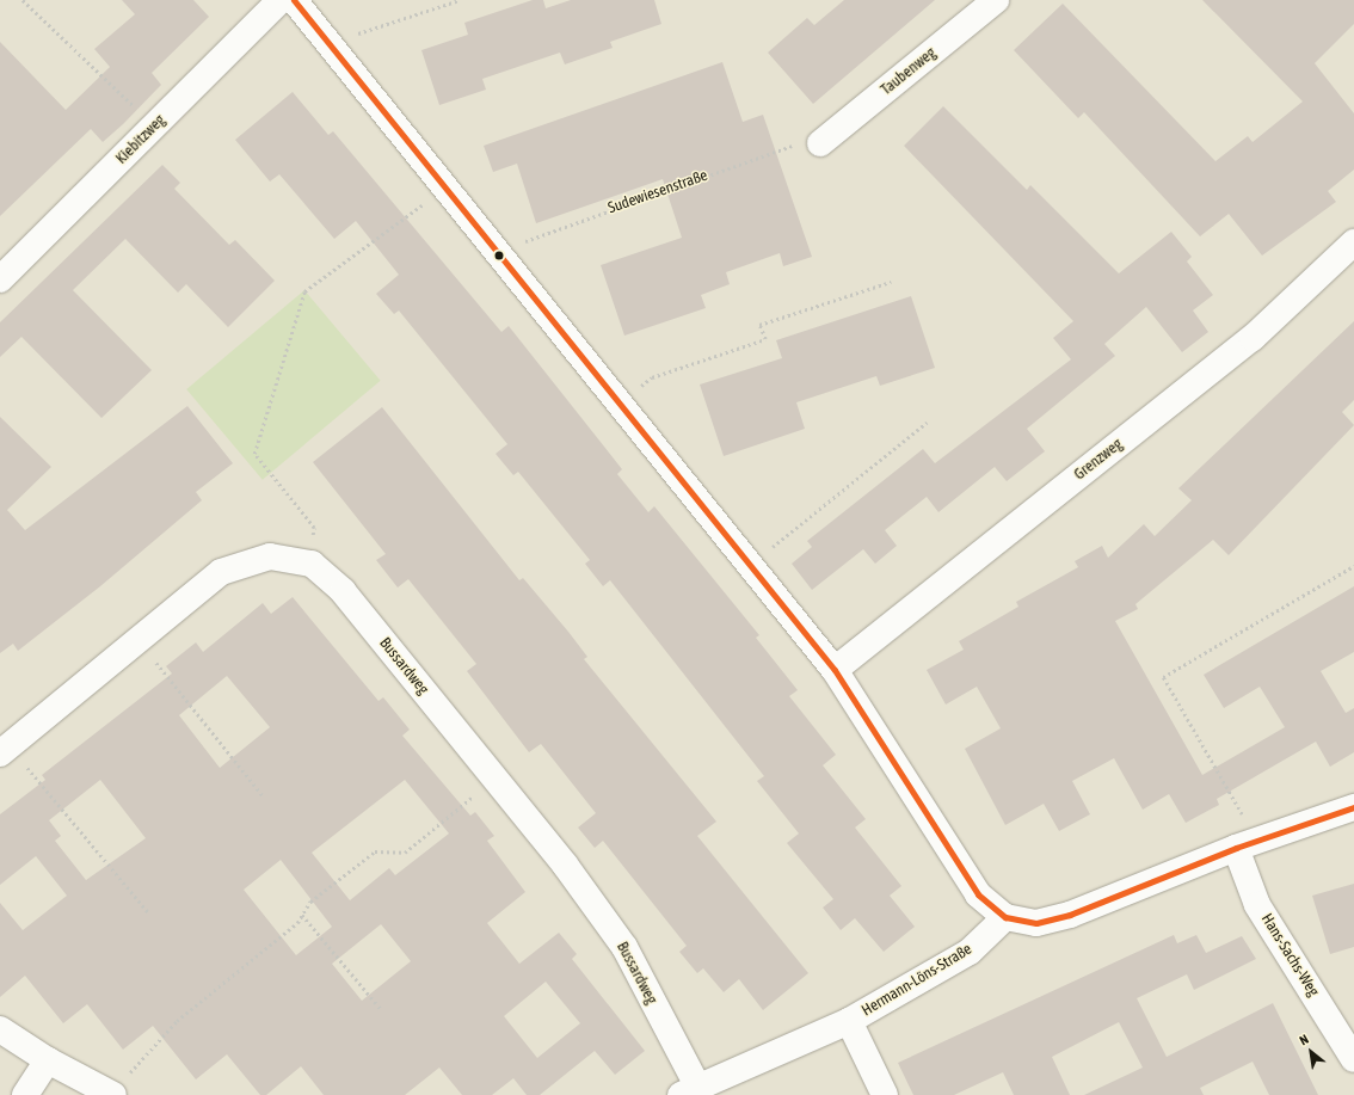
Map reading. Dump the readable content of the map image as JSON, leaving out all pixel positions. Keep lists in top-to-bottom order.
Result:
{
  "streets": {
    "street": [
      "Taubenweg",
      "Kiebitzweg",
      "Grenzweg",
      "Bussardweg",
      "Hans-Sachs-Weg",
      "Hermann-Löns-Straße"
    ],
    "path": ["Sudewiesenstraße"]
  },
  "crossings": [
    ["Taubenweg", "Sudewiesenstraße"],
    ["Bussardweg", "Hermann-Löns-Straße"]
  ],
  "north": "top left"
}
